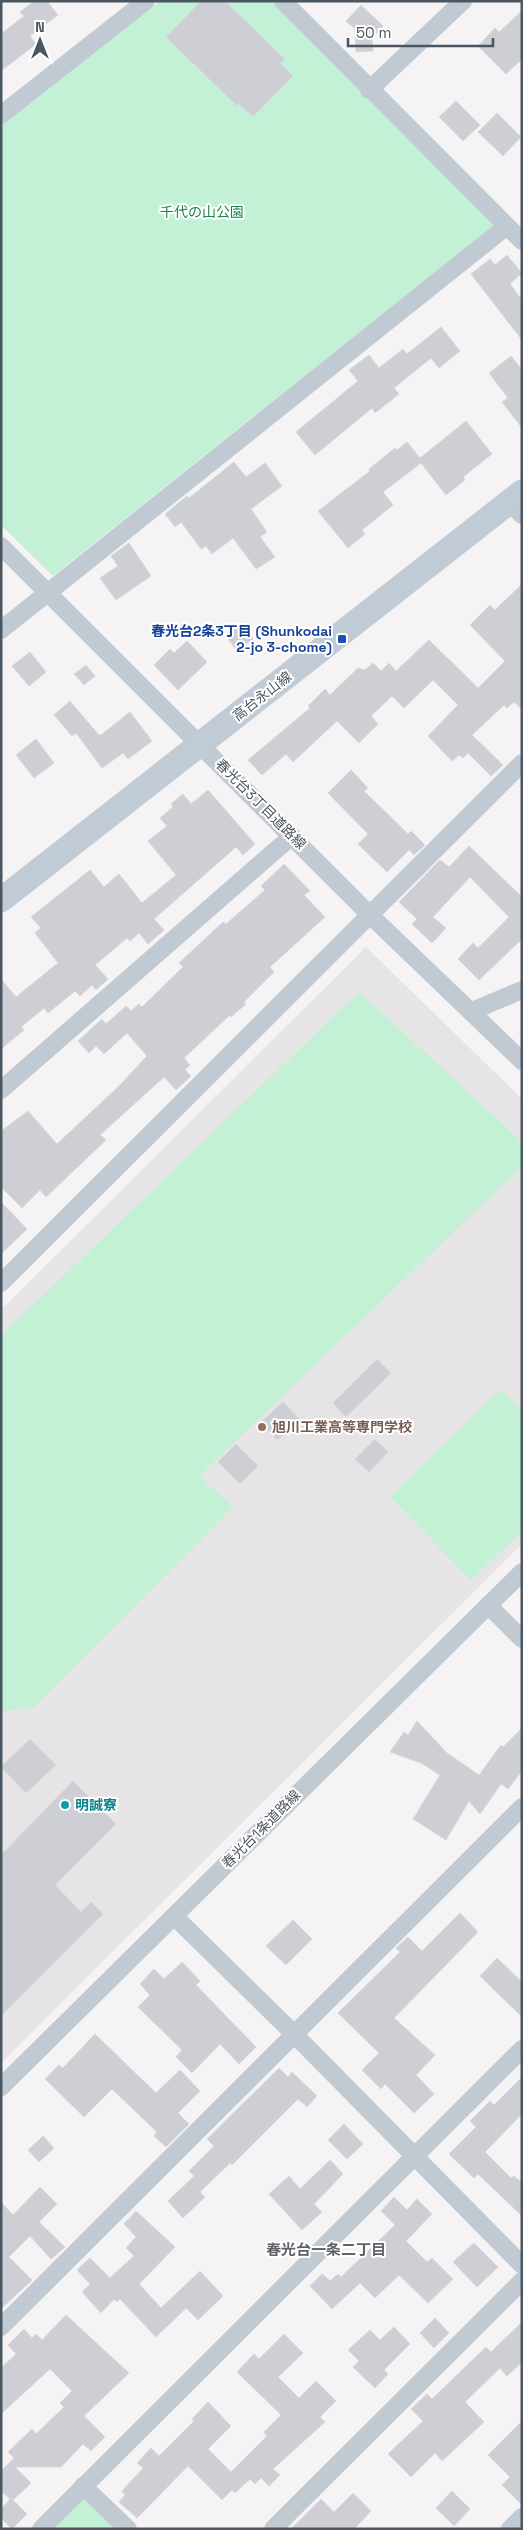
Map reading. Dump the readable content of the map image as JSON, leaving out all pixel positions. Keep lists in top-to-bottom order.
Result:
{
  "streets": {
    "street": ["高台永山線", "春光台3丁目道路線", "春光台1条道路線"]
  },
  "crossings": [
    ["高台永山線", "春光台3丁目道路線"]
  ],
  "districts": ["春光台一条二丁目"],
  "parks": ["千代の山公園"],
  "places": {
    "transit": ["春光台2条3丁目 (Shunkodai 2-jo 3-chome)"],
    "other": ["旭川工業高等専門学校", "明誠寮"]
  },
  "scale_bar": "50 m",
  "north": "top"
}
